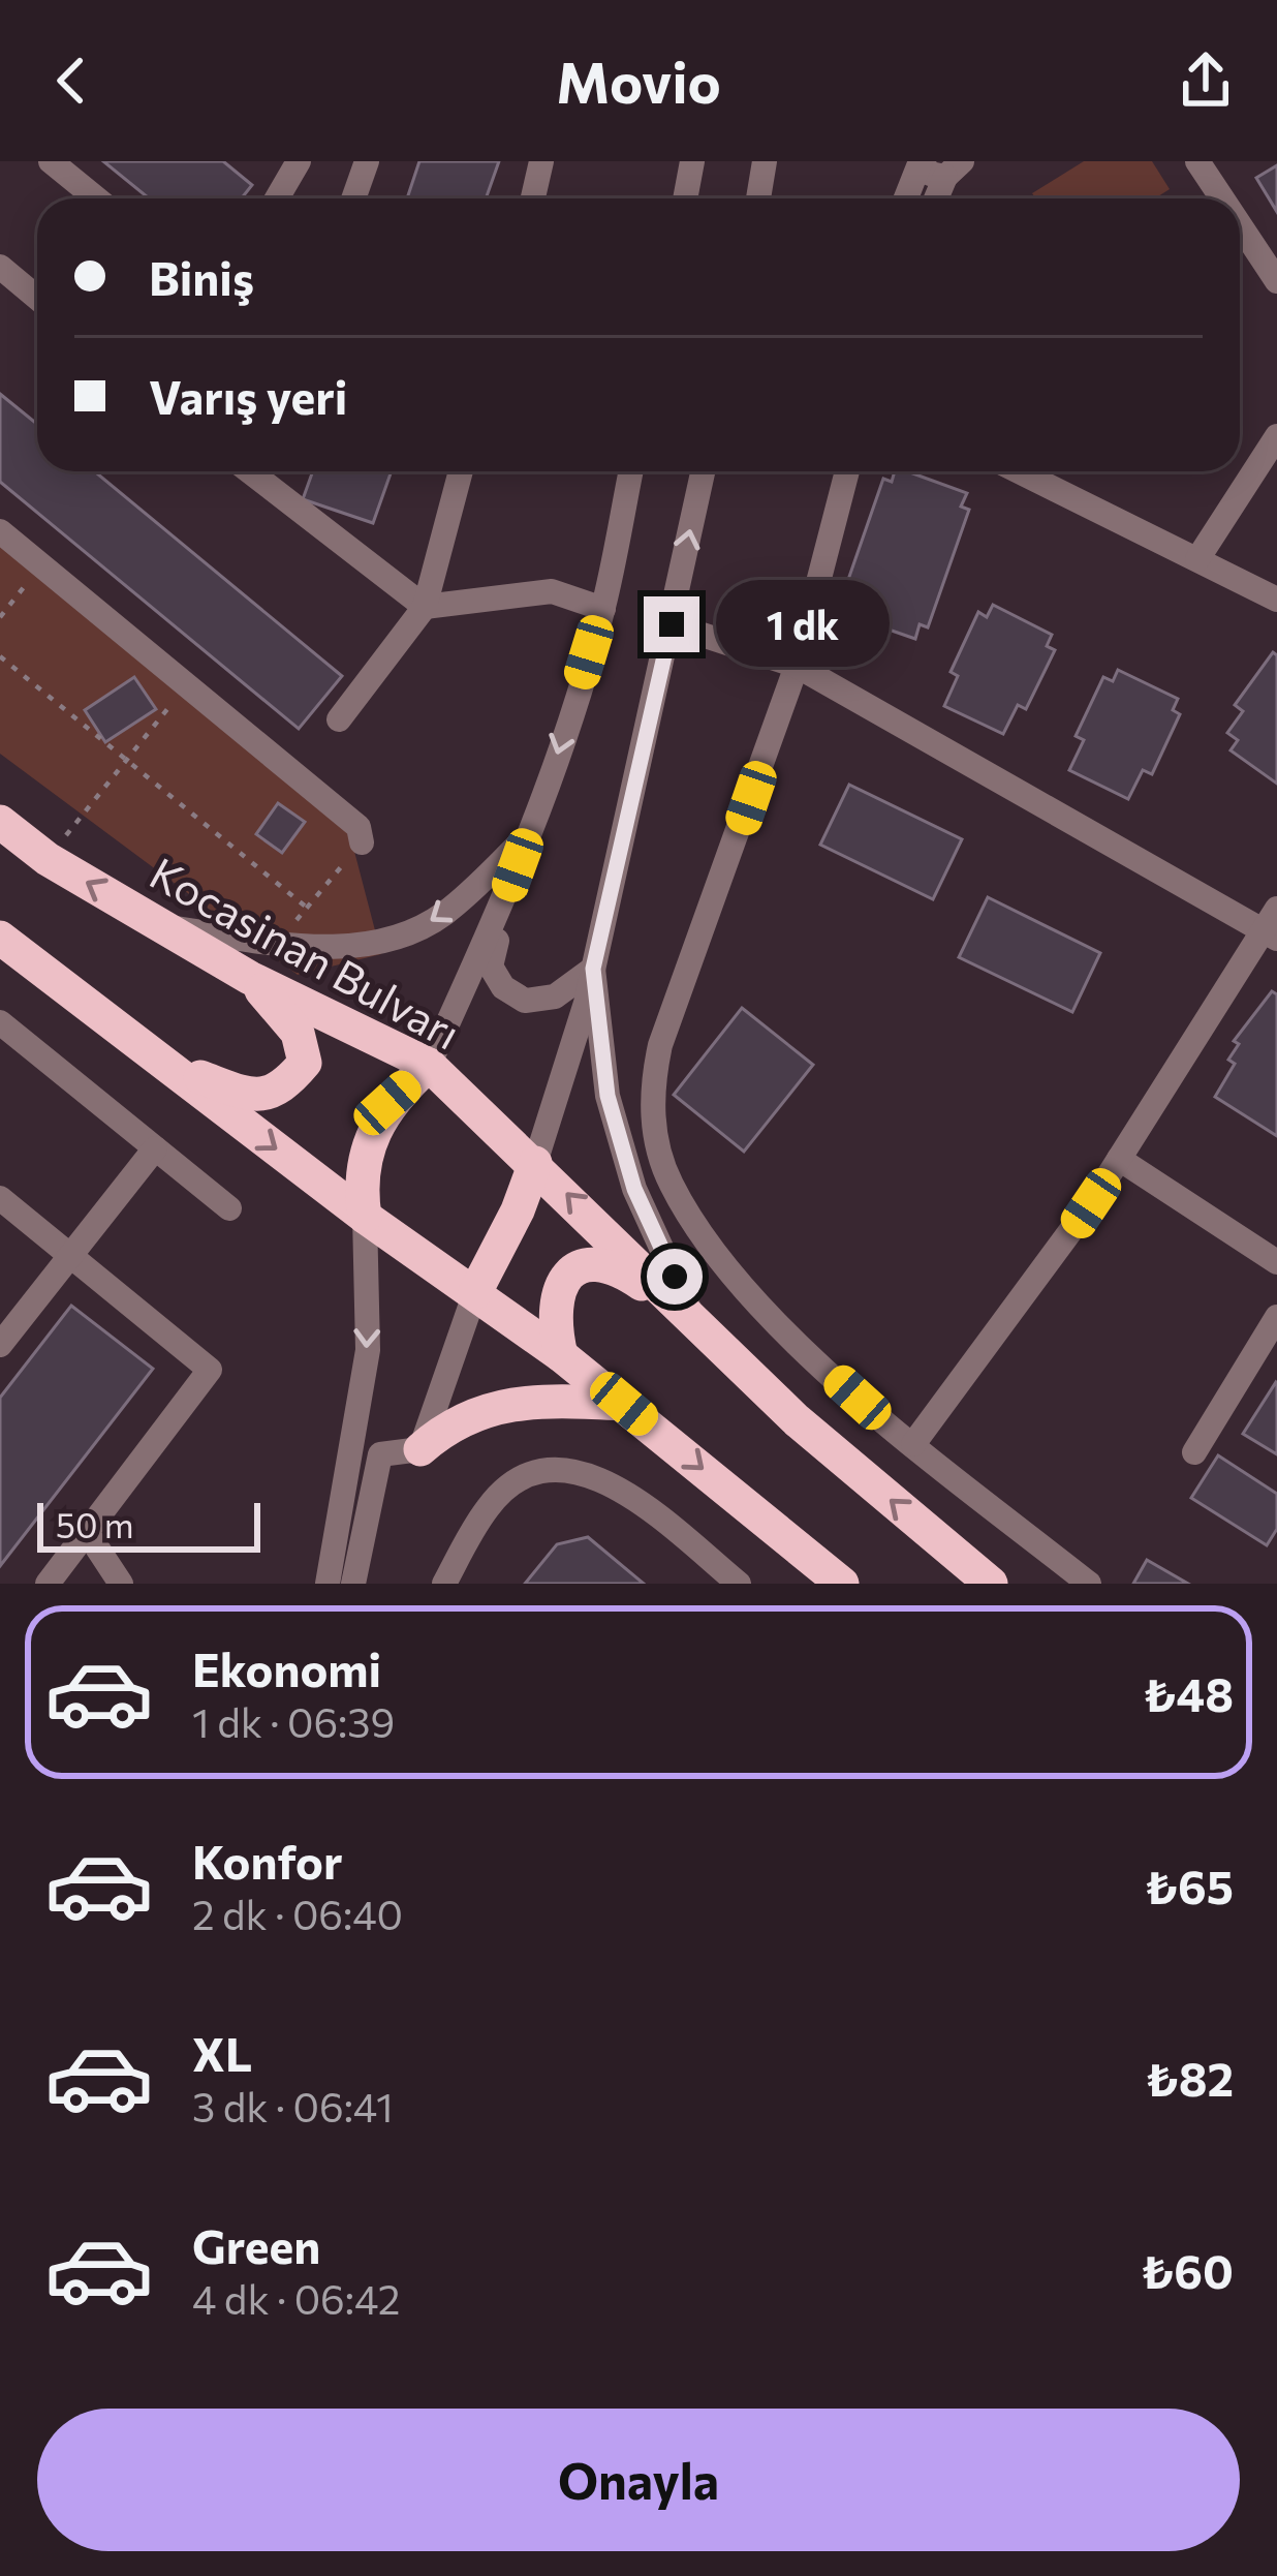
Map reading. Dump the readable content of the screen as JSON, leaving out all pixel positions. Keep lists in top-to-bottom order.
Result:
{
  "streets": {
    "highway": ["Kocasinan Bulvarı"]
  },
  "scale_bar": "50 m",
  "page": {
    "header": "Movio",
    "banner": ["Biniş", "Varış yeri"],
    "bubble": "1 dk",
    "scale": "50 m",
    "list": [
      {
        "name": "Ekonomi",
        "note": "1 dk · 06:39",
        "value": "₺48"
      },
      {
        "name": "Konfor",
        "note": "2 dk · 06:40",
        "value": "₺65"
      },
      {
        "name": "XL",
        "note": "3 dk · 06:41",
        "value": "₺82"
      },
      {
        "name": "Green",
        "note": "4 dk · 06:42",
        "value": "₺60"
      }
    ],
    "buttons": "Onayla"
  }
}
